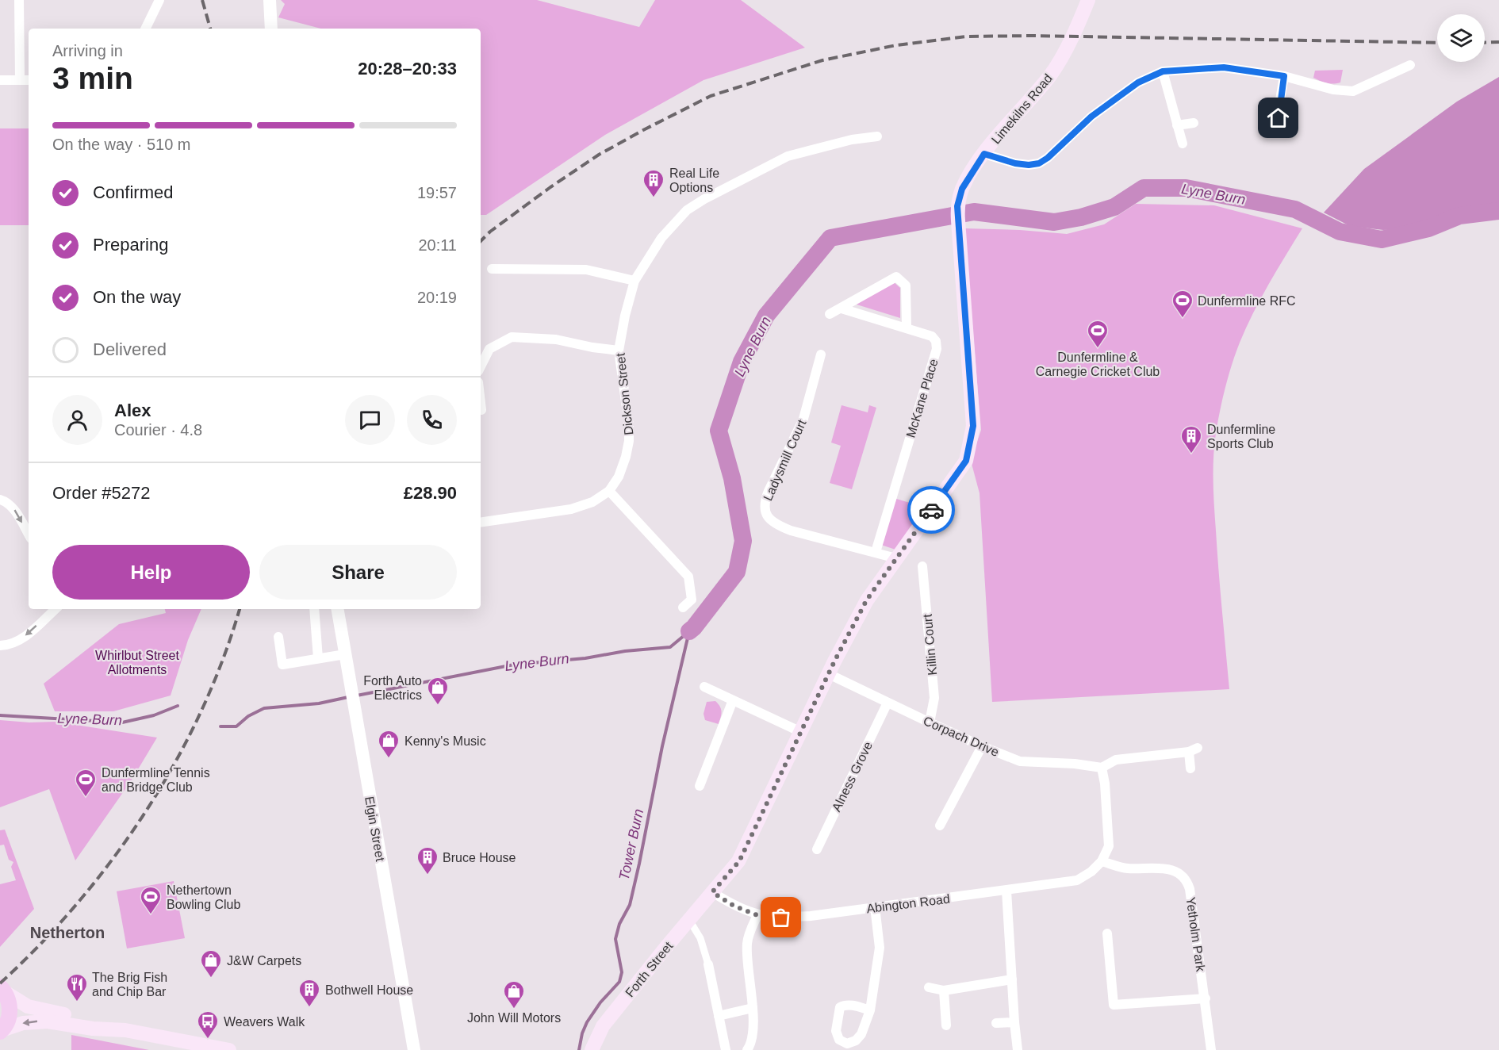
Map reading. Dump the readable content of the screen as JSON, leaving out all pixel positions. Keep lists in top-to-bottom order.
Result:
{
  "streets": {
    "main road": ["Limekilns Road", "Forth Street"],
    "street": [
      "Dickson Street",
      "McKane Place",
      "Ladysmill Court",
      "Killin Court",
      "Corpach Drive",
      "Alness Grove",
      "Elgin Street",
      "Abington Road",
      "Yetholm Park"
    ]
  },
  "crossings": [
    ["Limekilns Road", "Ladysmill Court"],
    ["Limekilns Road", "Corpach Drive"],
    ["Limekilns Road", "Abington Road"],
    ["Limekilns Road", "Forth Street"],
    ["McKane Place", "Ladysmill Court"],
    ["Killin Court", "Corpach Drive"],
    ["Corpach Drive", "Alness Grove"],
    ["Abington Road", "Yetholm Park"],
    ["Abington Road", "Forth Street"]
  ],
  "districts": ["Netherton"],
  "water": ["Lyne Burn", "Tower Burn"],
  "parks": ["Whirlbut Street Allotments"],
  "places": {
    "building": [
      "Real Life Options",
      "Dunfermline Sports Club",
      "Bruce House",
      "Bothwell House"
    ],
    "sports": [
      "Dunfermline RFC",
      "Dunfermline & Carnegie Cricket Club",
      "Dunfermline Tennis and Bridge Club",
      "Nethertown Bowling Club"
    ],
    "shop": [
      "Forth Auto Electrics",
      "Kenny's Music",
      "J&W Carpets",
      "John Will Motors"
    ],
    "restaurant": ["The Brig Fish and Chip Bar"],
    "bus stop": ["Weavers Walk"]
  },
  "page": {
    "heading": ["3 min", "Arriving in", "20:28–20:33"],
    "panel": [
      "Alex",
      "Courier · 4.8",
      "Order #5272",
      "£28.90"
    ],
    "bar": "On the way · 510 m",
    "list": [
      ["Confirmed", "19:57"],
      ["Preparing", "20:11"],
      ["On the way", "20:19"],
      "Delivered"
    ],
    "buttons": ["Help", "Share"]
  }
}
